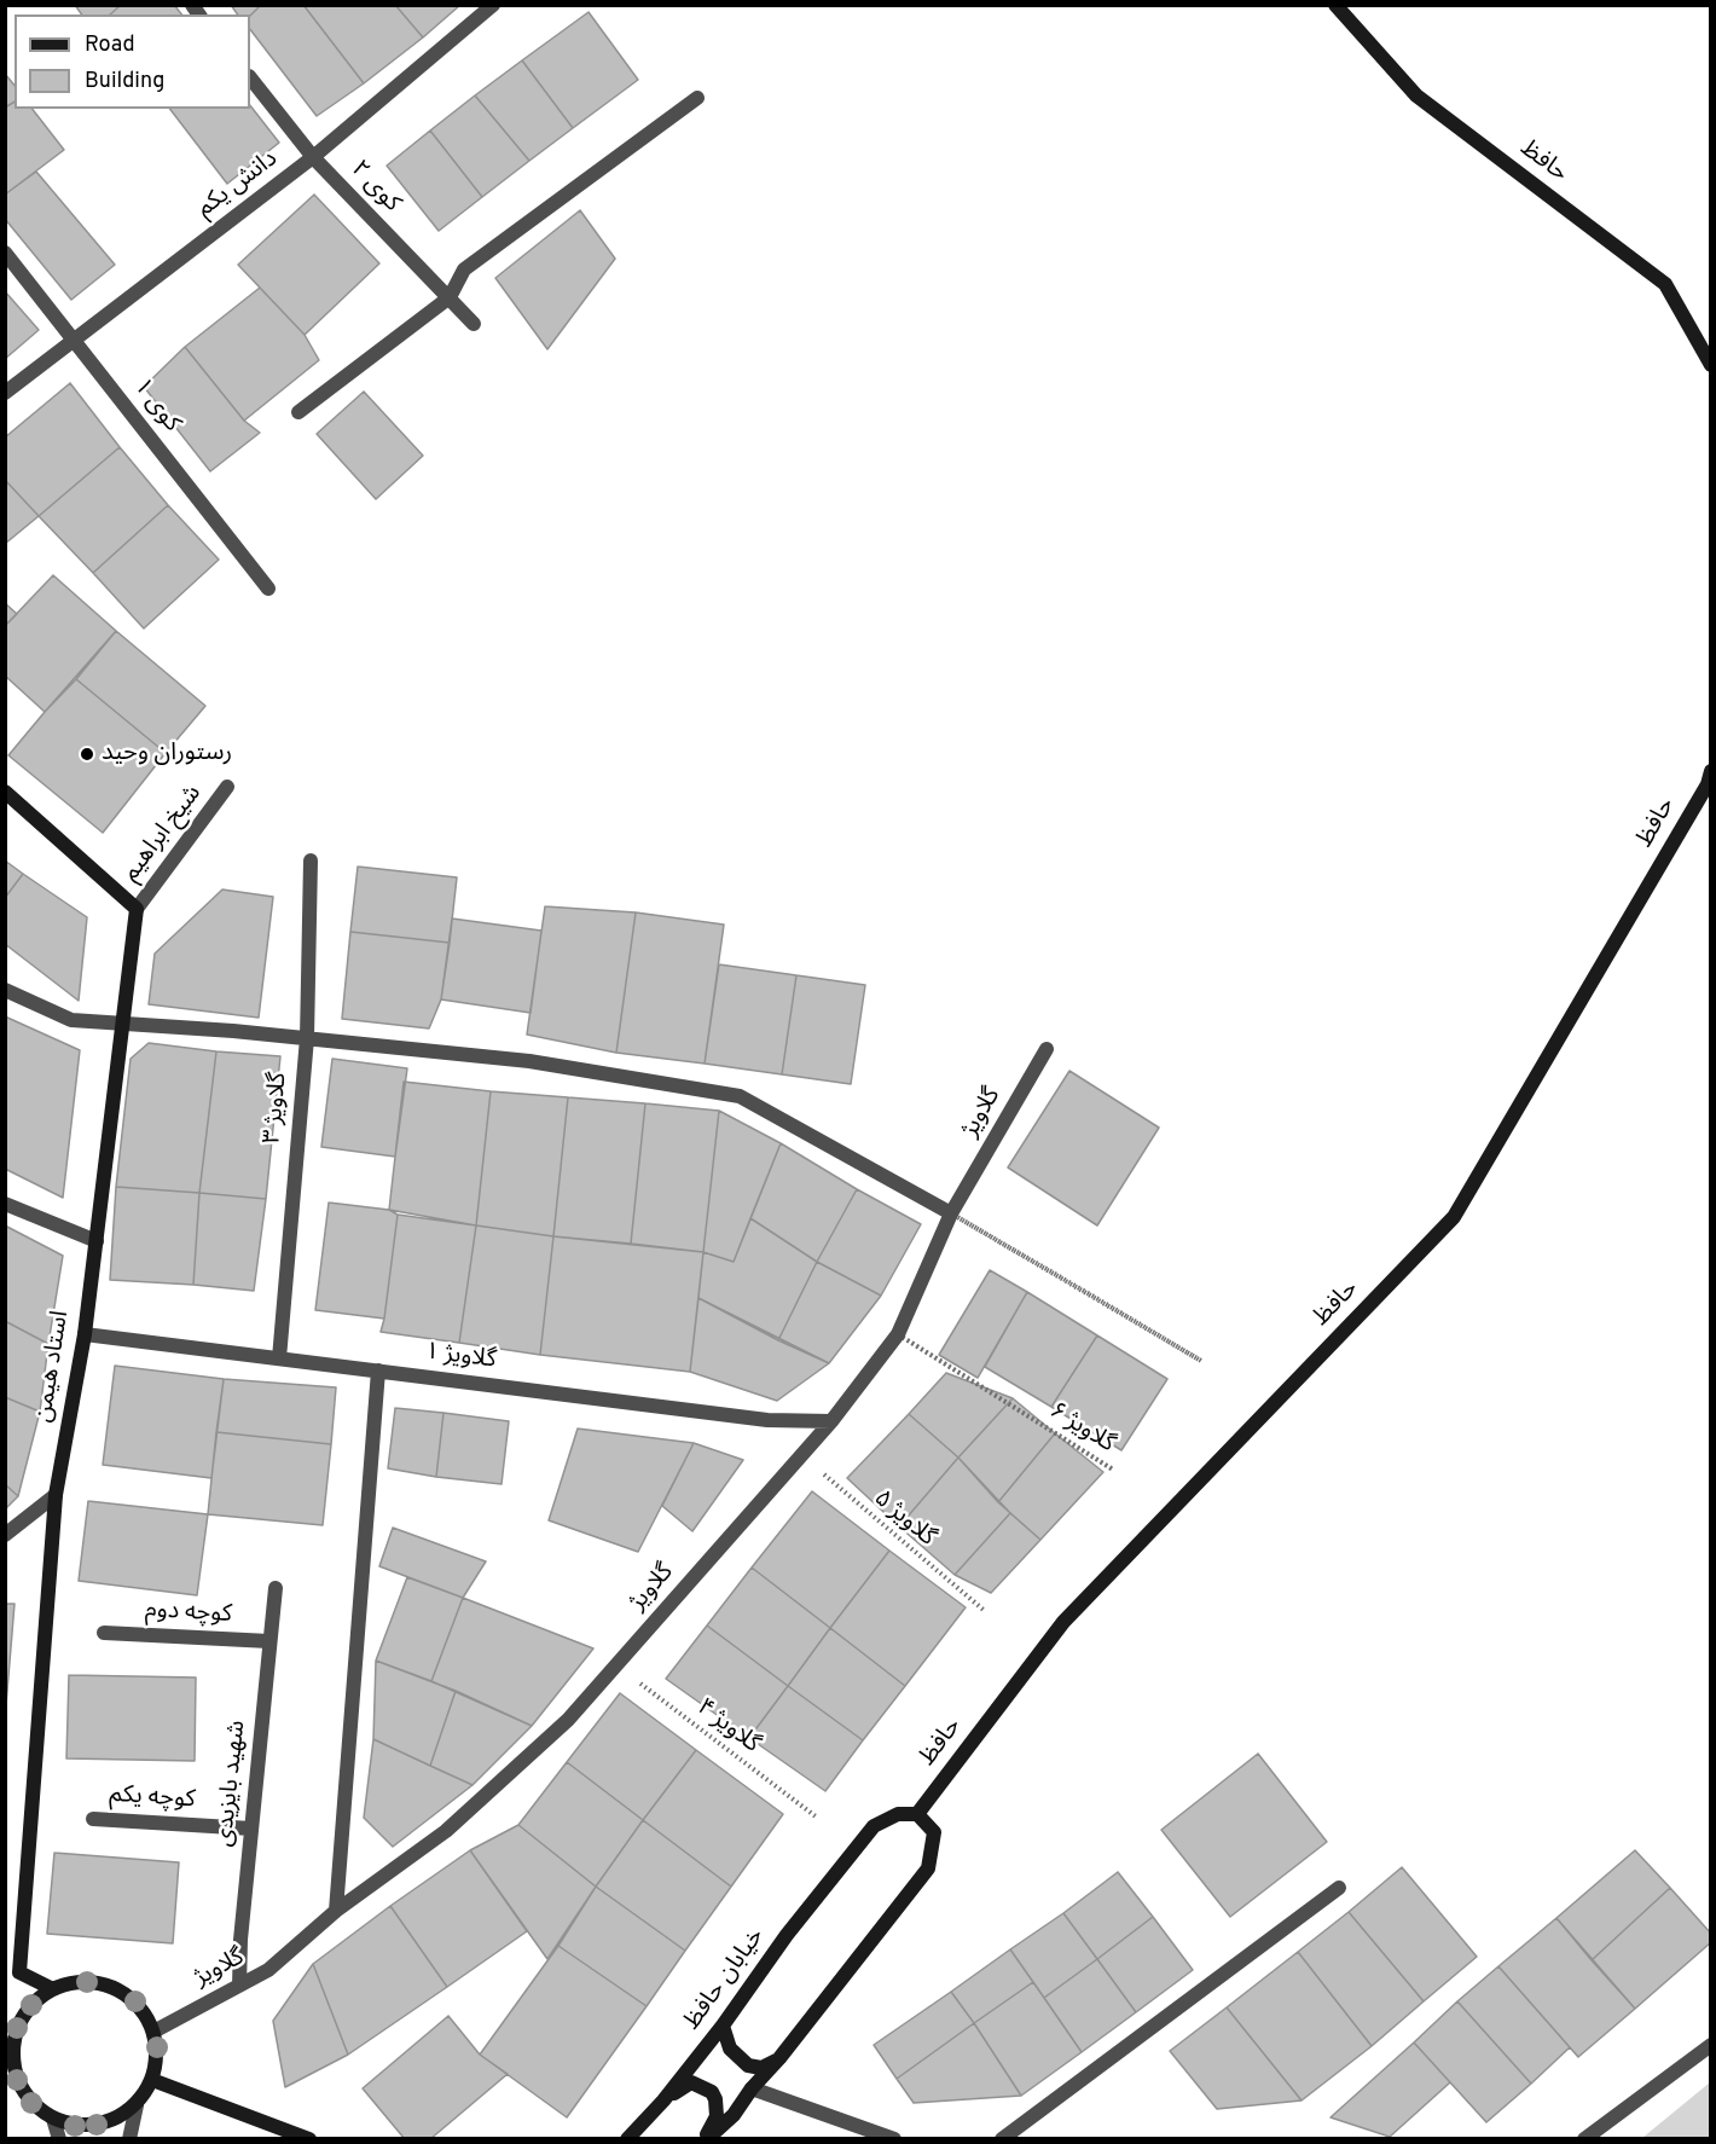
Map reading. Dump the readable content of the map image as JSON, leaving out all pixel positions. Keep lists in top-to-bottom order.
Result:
{
  "streets": {
    "main road": ["حافظ", "استاد هیمن", "خیابان حافظ"],
    "street": [
      "دانش یکم",
      "کوی ۲",
      "کوی ۱",
      "شیخ ابراهیم",
      "گلاویژ ۳",
      "گلاویژ",
      "گلاویژ ۱",
      "کوچه دوم",
      "شهید بایزیدی",
      "کوچه یکم"
    ],
    "path": ["گلاویژ ۶", "گلاویژ ۵", "گلاویژ ۴"]
  },
  "crossings": [
    ["حافظ", "خیابان حافظ"],
    ["دانش یکم", "کوی ۲"],
    ["دانش یکم", "کوی ۱"],
    ["شیخ ابراهیم", "استاد هیمن"],
    ["گلاویژ ۳", "گلاویژ ۱"],
    ["گلاویژ", "گلاویژ ۱"],
    ["گلاویژ", "استاد هیمن"],
    ["گلاویژ", "گلاویژ ۶"],
    ["گلاویژ", "گلاویژ ۵"],
    ["گلاویژ", "گلاویژ ۴"],
    ["گلاویژ", "شهید بایزیدی"],
    ["گلاویژ ۱", "استاد هیمن"],
    ["کوچه دوم", "شهید بایزیدی"],
    ["شهید بایزیدی", "کوچه یکم"]
  ],
  "places": ["رستوران وحید"],
  "legend": ["Road", "Building"]
}
